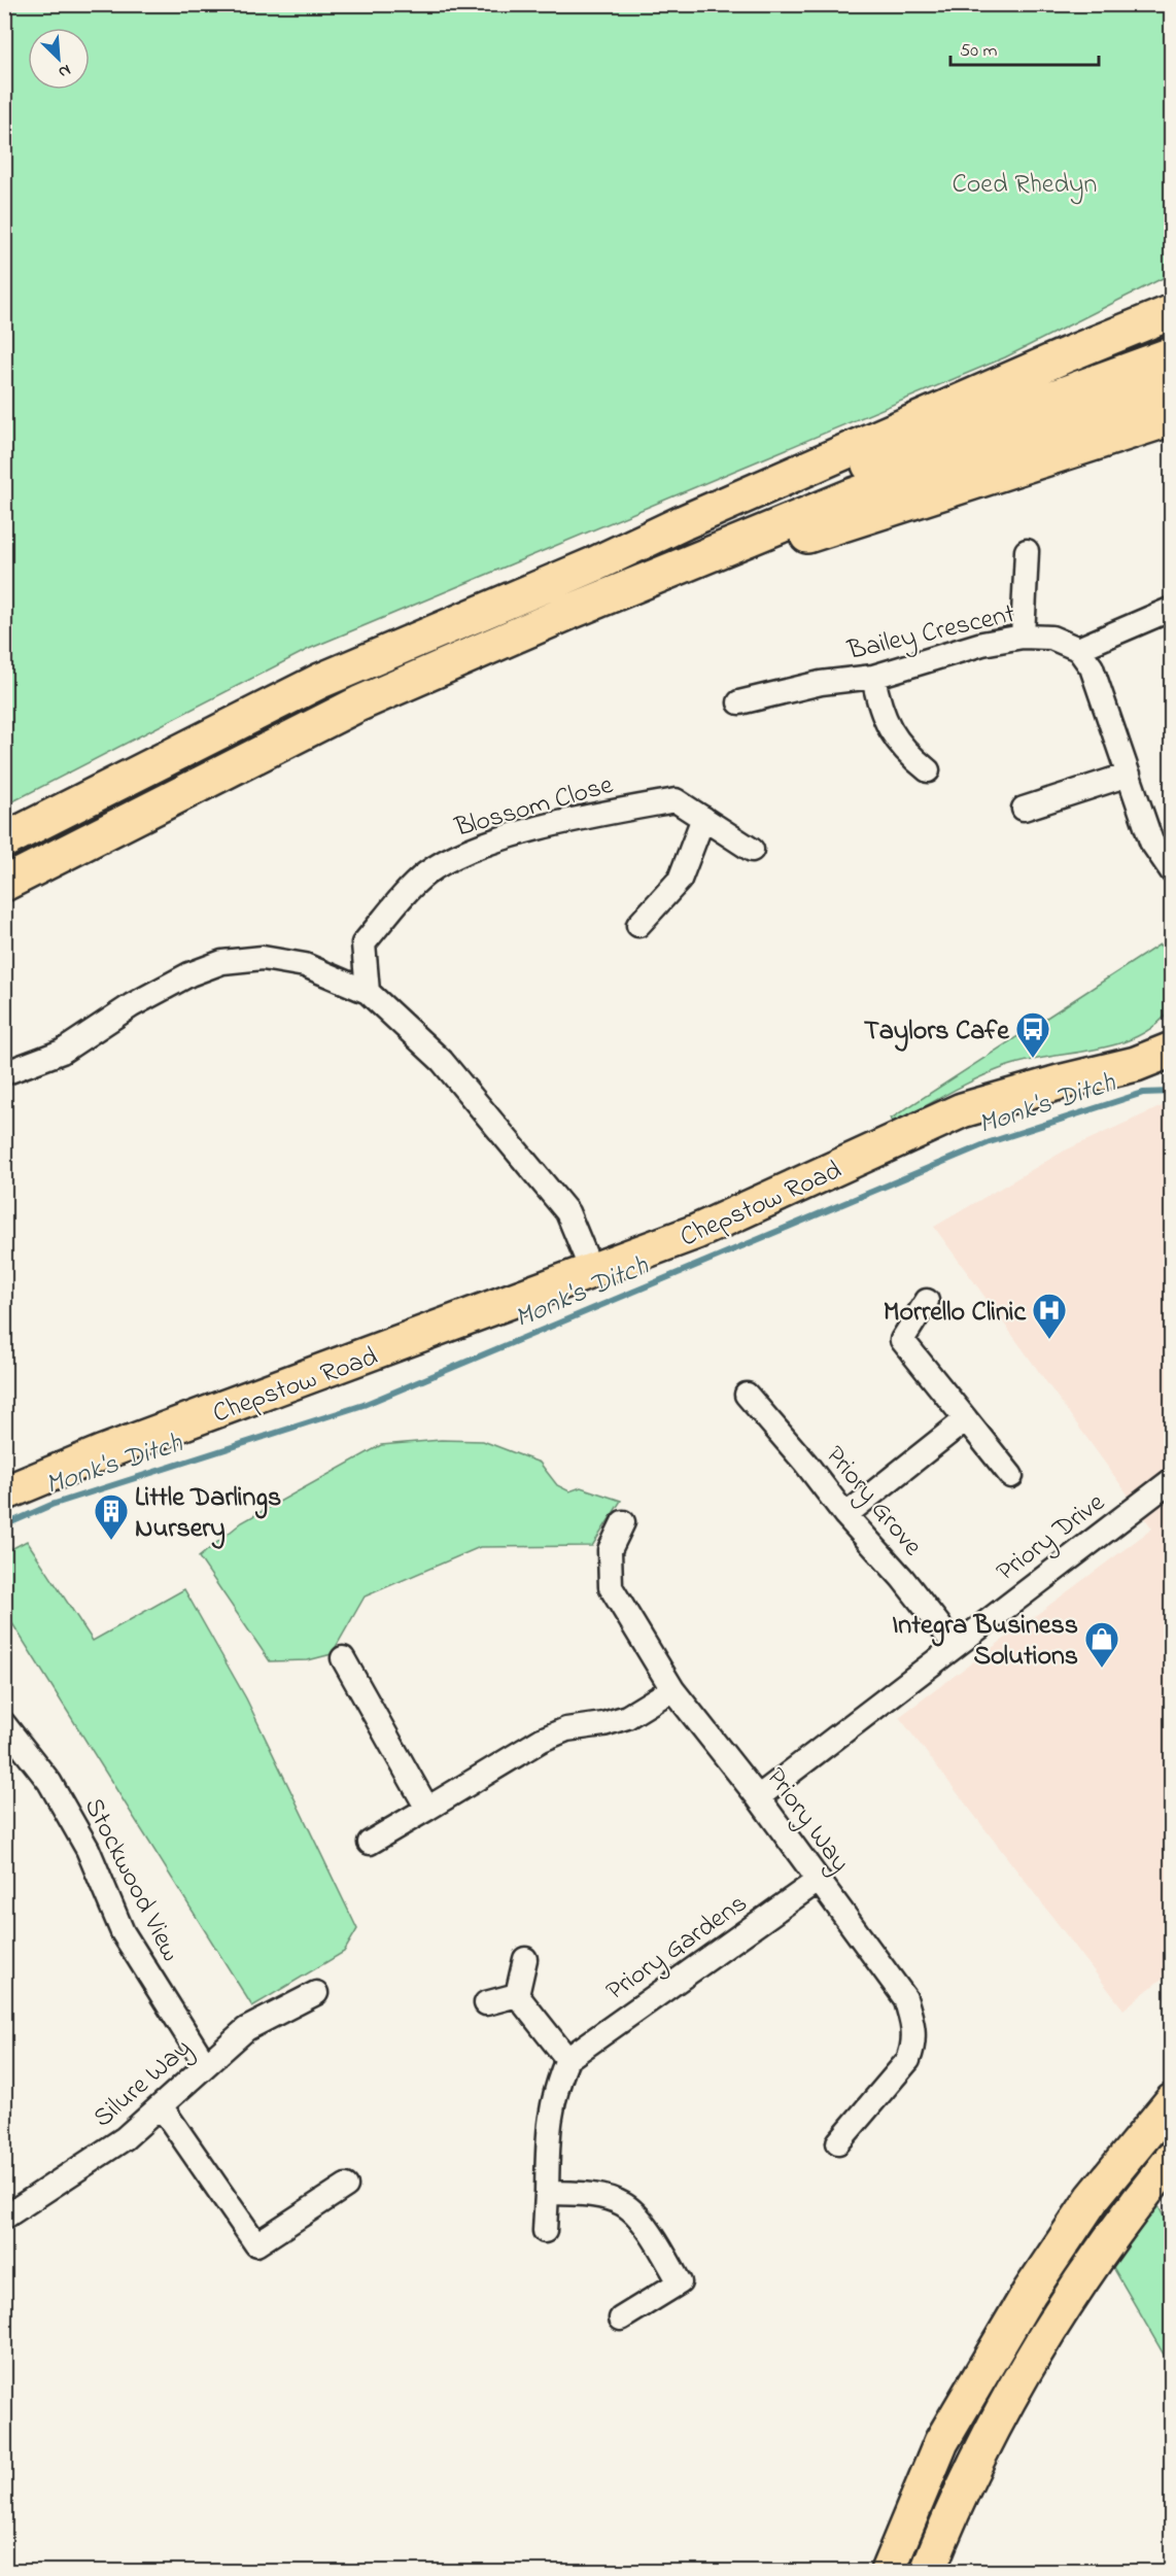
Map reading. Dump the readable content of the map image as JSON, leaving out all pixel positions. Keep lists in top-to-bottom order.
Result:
{
  "streets": {
    "main road": ["Chepstow Road"],
    "street": [
      "Bailey Crescent",
      "Blossom Close",
      "Priory Grove",
      "Priory Drive",
      "Priory Way",
      "Stockwood View",
      "Priory Gardens",
      "Silure Way"
    ]
  },
  "crossings": [
    ["Priory Grove", "Priory Drive"],
    ["Priory Drive", "Priory Way"],
    ["Priory Way", "Priory Gardens"],
    ["Stockwood View", "Silure Way"]
  ],
  "water": ["Monk's Ditch"],
  "parks": ["Coed Rhedyn"],
  "places": {
    "bus stop": ["Taylors Cafe"],
    "hospital": ["Morrello Clinic"],
    "building": ["Little Darlings Nursery"],
    "shop": ["Integra Business Solutions"]
  },
  "scale_bar": "50 m",
  "north": "bottom right"
}
